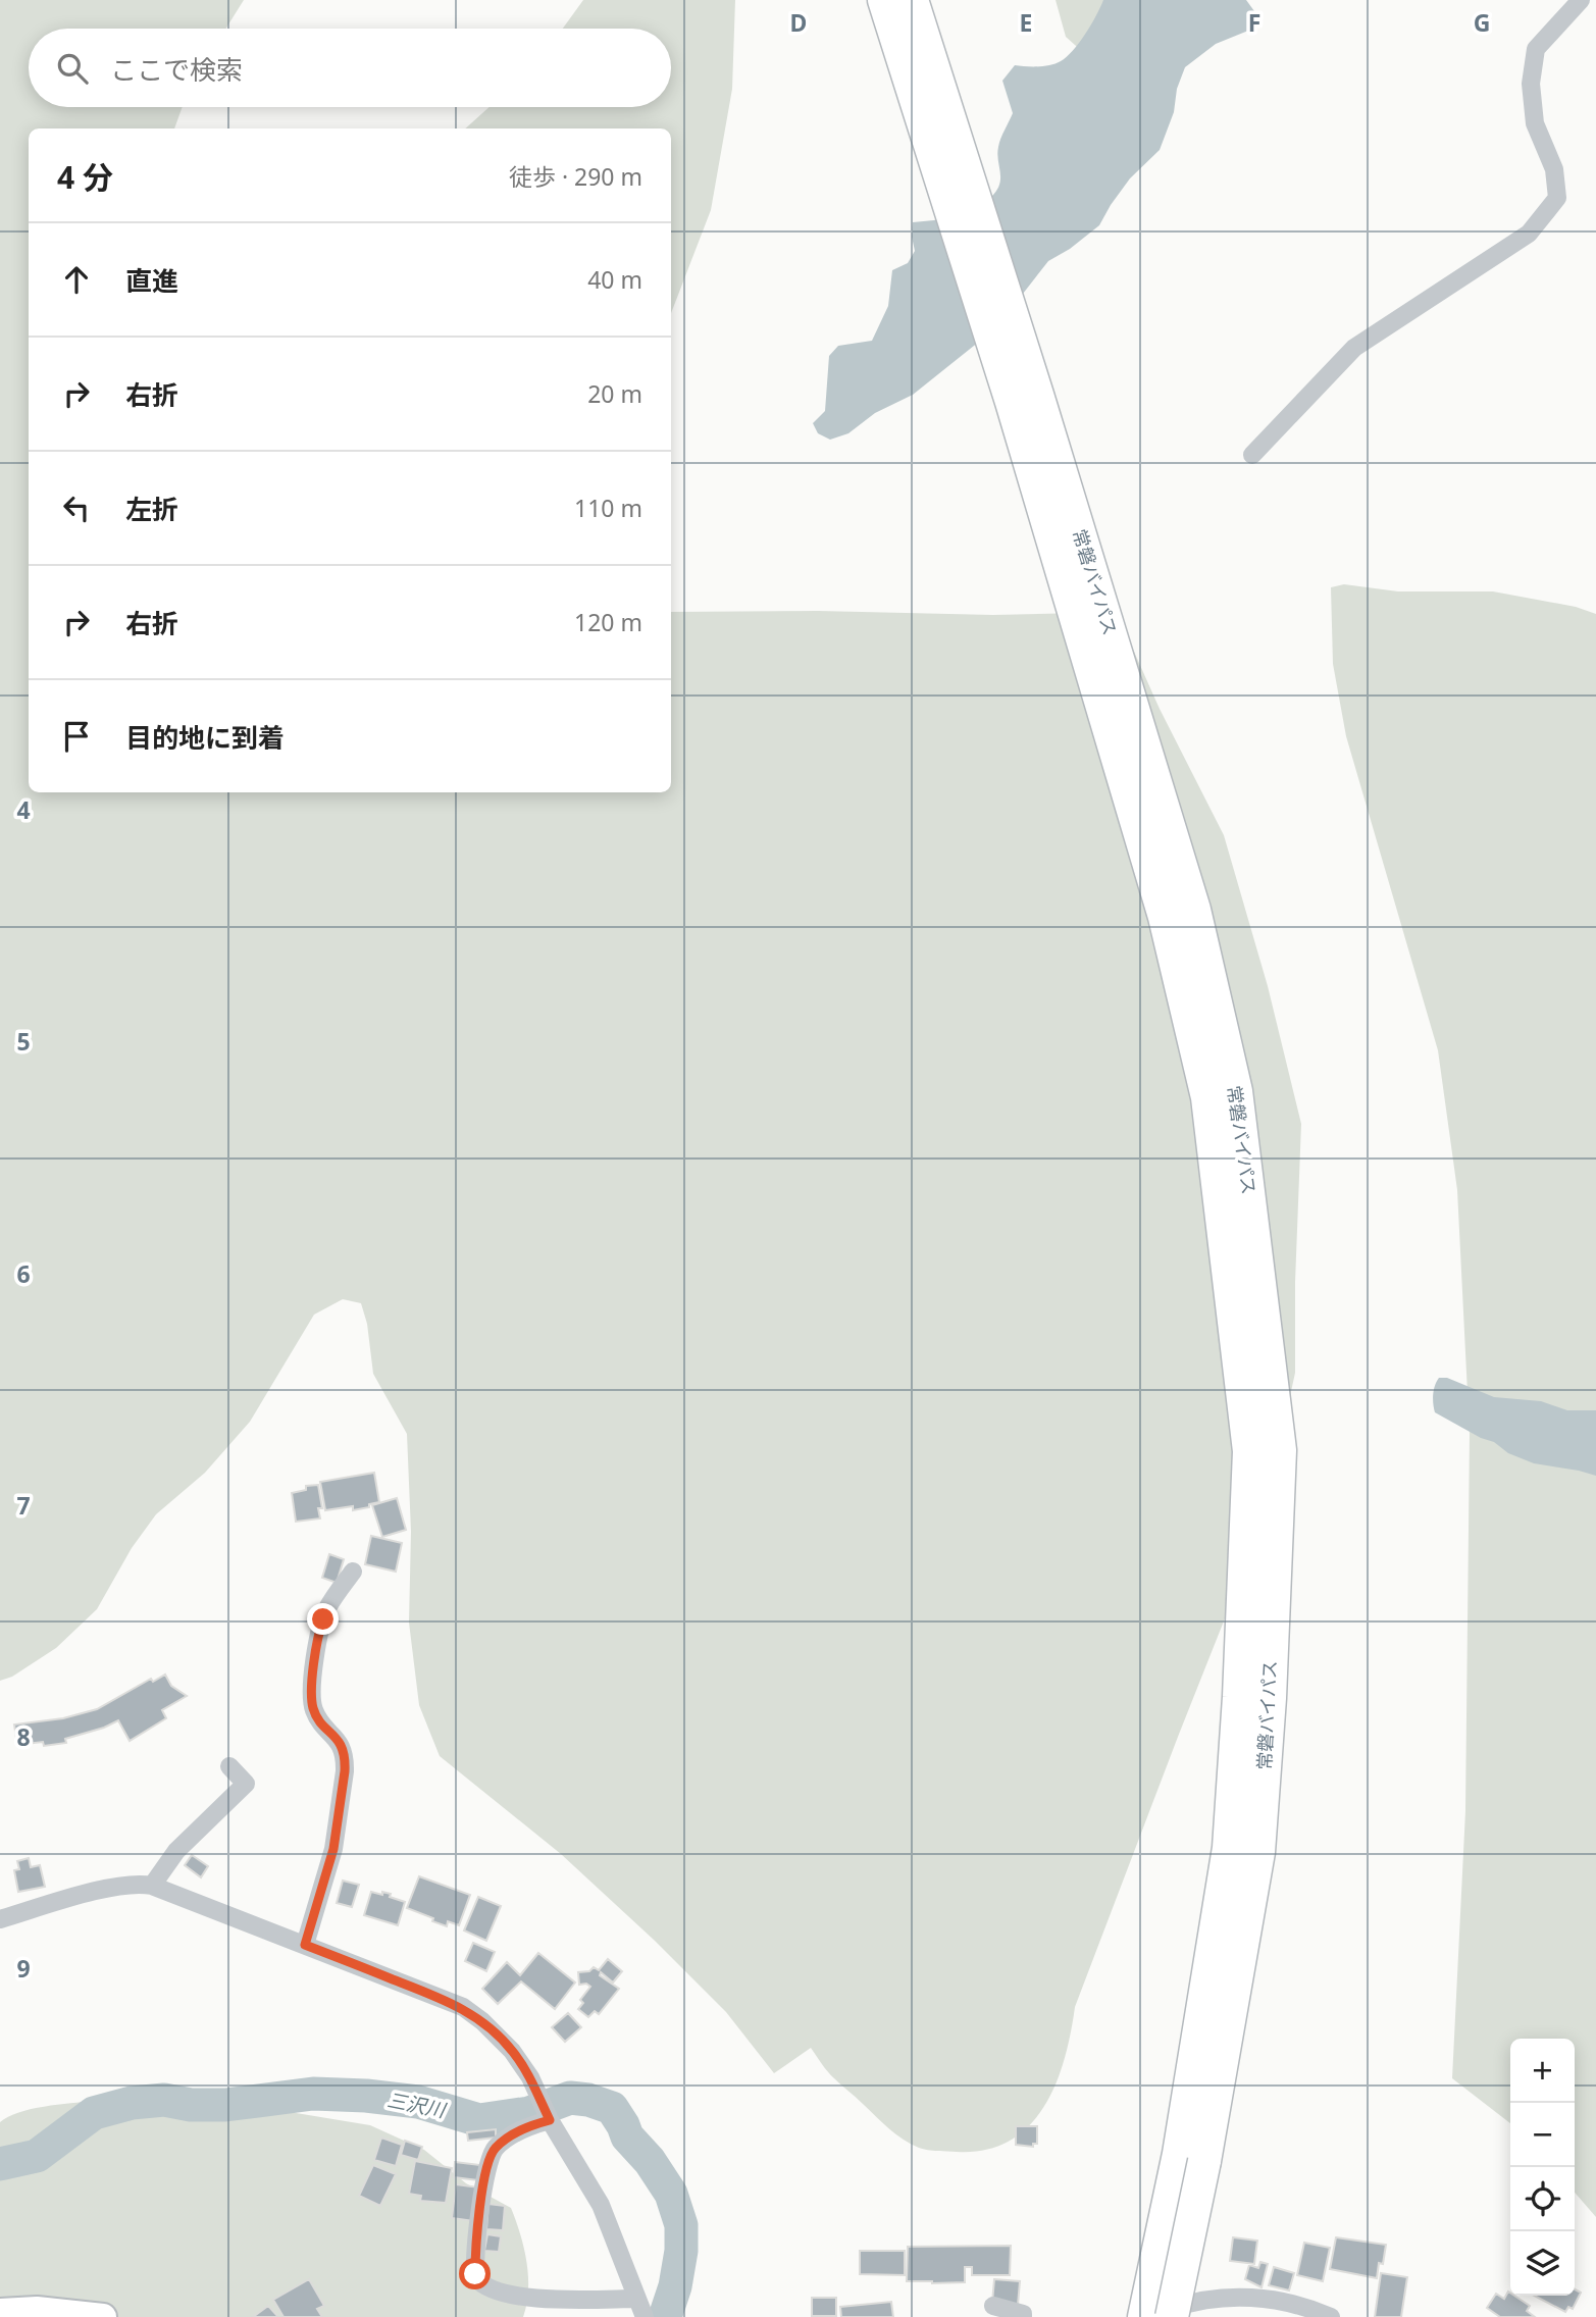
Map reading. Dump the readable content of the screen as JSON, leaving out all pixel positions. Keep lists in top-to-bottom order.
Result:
{
  "streets": {
    "highway": ["常磐バイパス"]
  },
  "water": ["三沢川"],
  "page": {
    "search": "ここで検索",
    "heading": ["4 分", "徒歩 · 290 m"],
    "list": [
      ["直進", "40 m"],
      ["右折", "20 m"],
      ["左折", "110 m"],
      ["右折", "120 m"],
      "目的地に到着"
    ],
    "map_buttons": ["+", "−"]
  },
  "grid": {
    "columns": [
      "D",
      "E",
      "F",
      "G"
    ],
    "rows": [
      "4",
      "5",
      "6",
      "7",
      "8",
      "9"
    ]
  }
}
